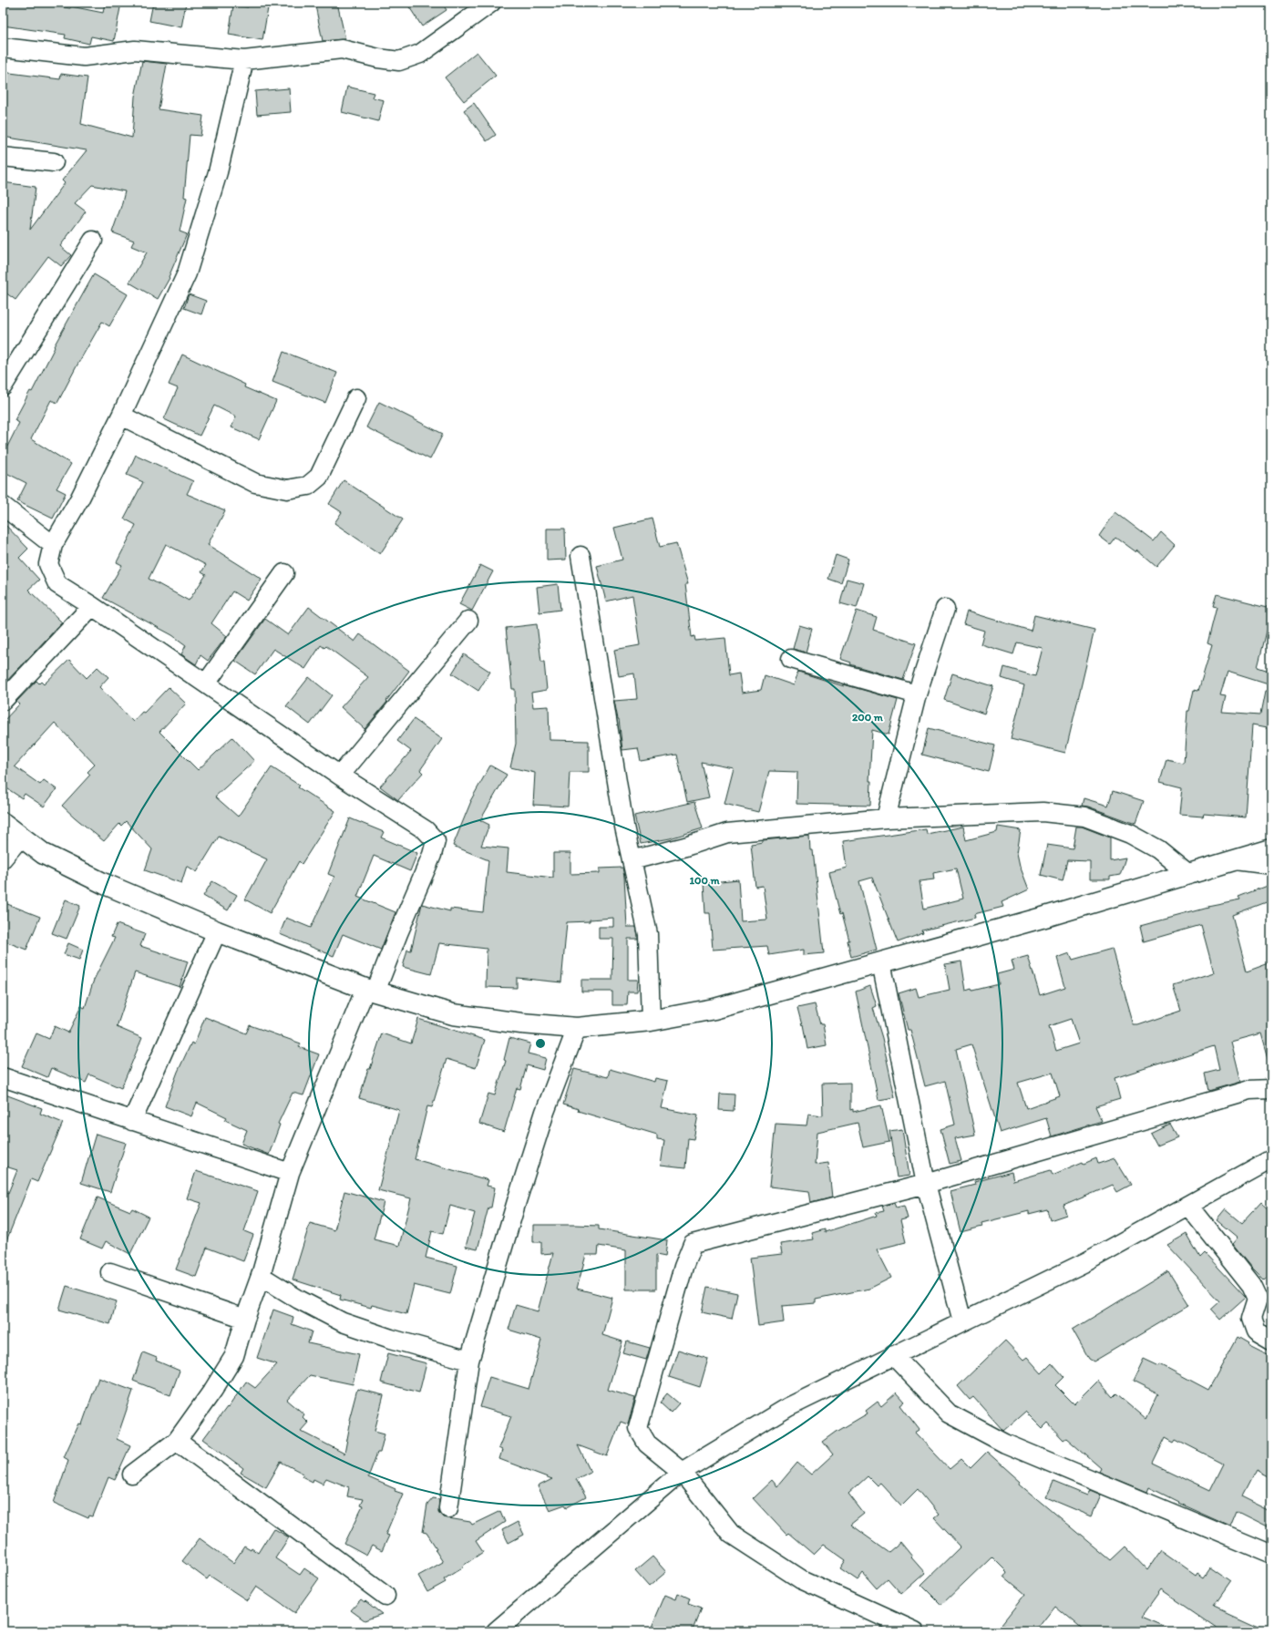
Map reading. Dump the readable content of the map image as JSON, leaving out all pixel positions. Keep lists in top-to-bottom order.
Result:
{
  "rings": ["200 m", "100 m"]
}
